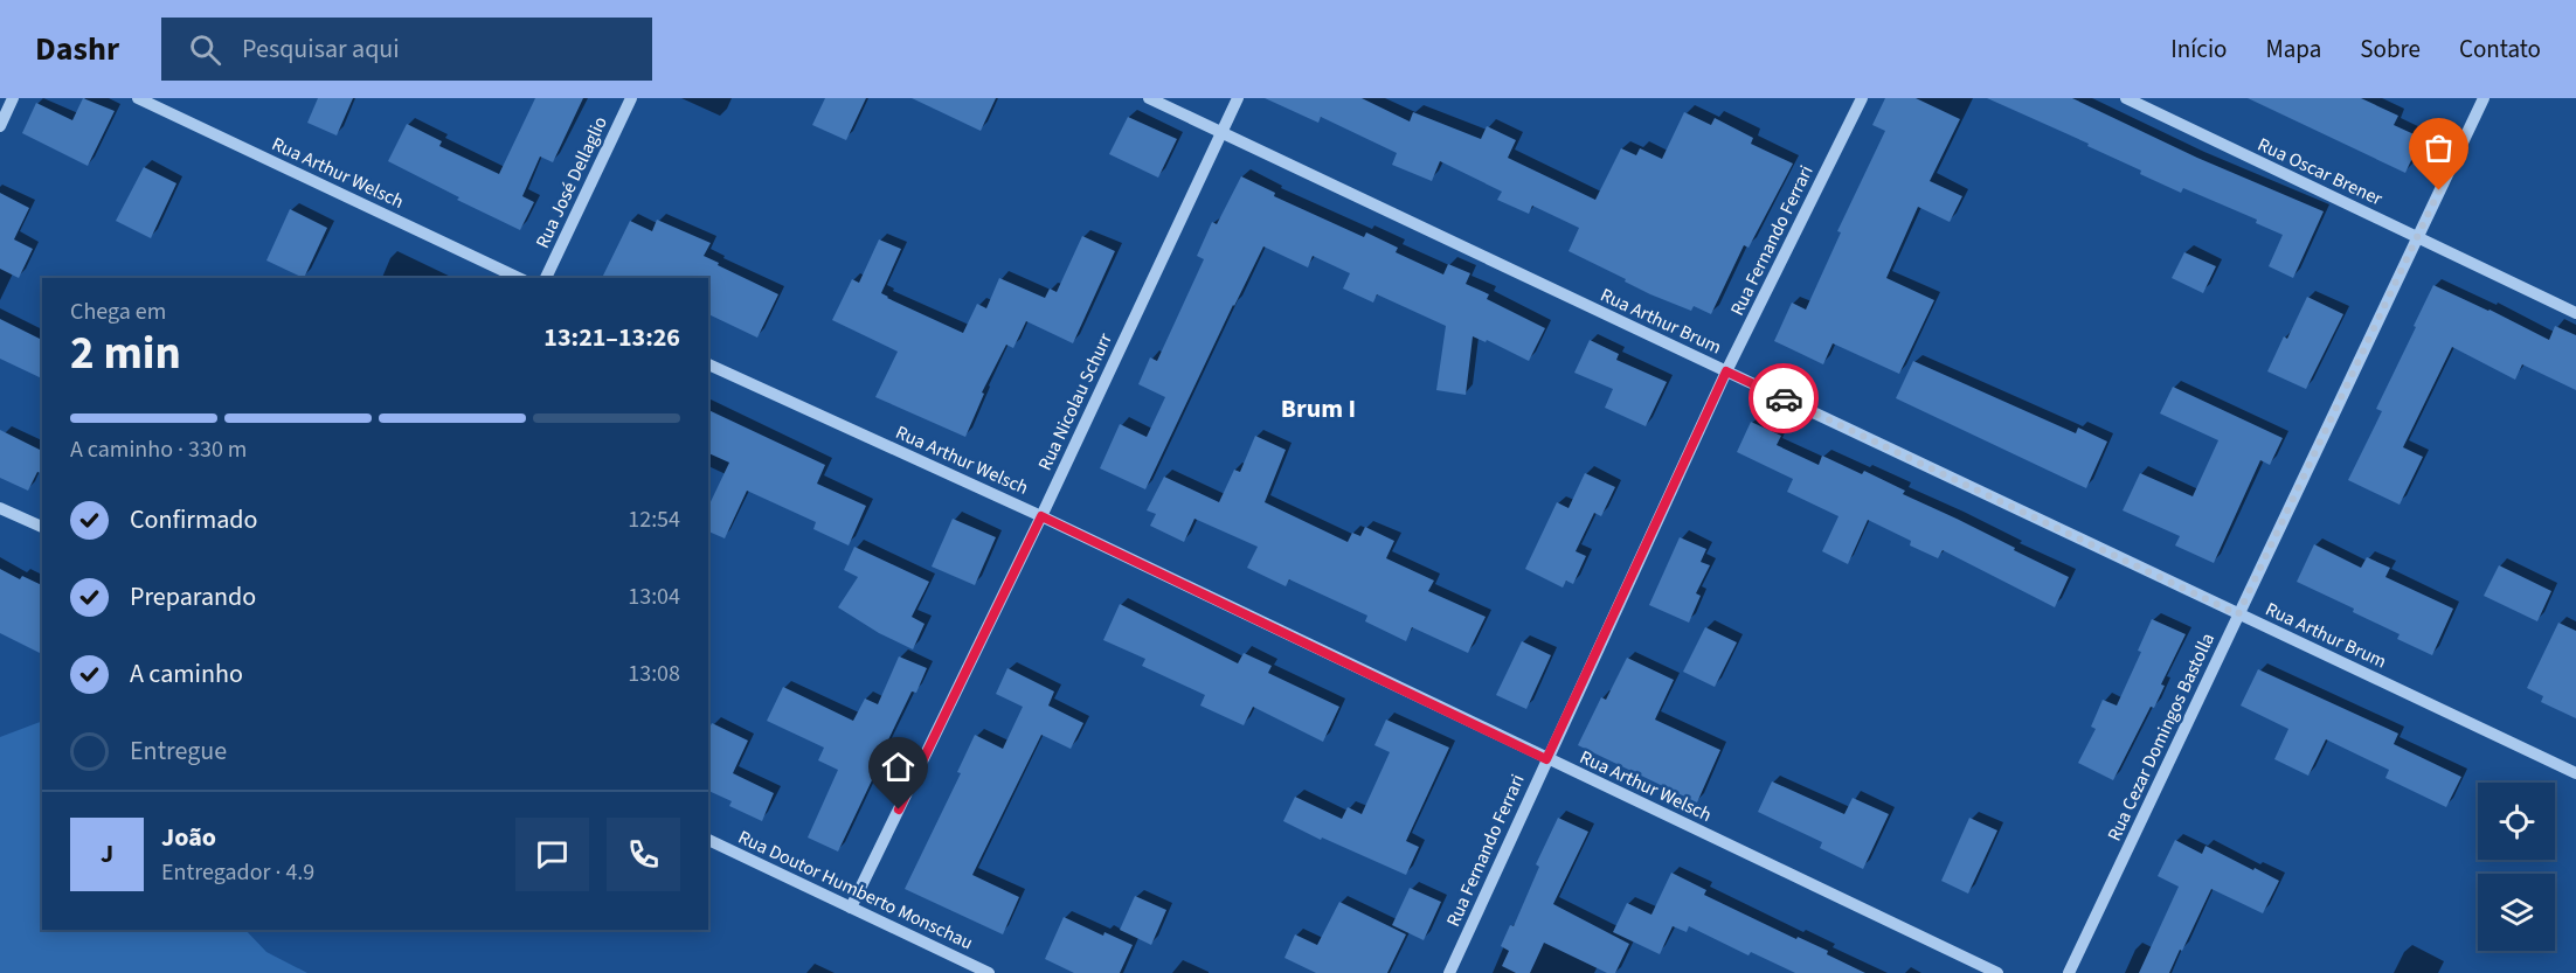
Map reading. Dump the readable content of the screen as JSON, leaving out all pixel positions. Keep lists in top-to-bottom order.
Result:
{
  "streets": {
    "street": [
      "Rua Oscar Brener",
      "Rua Arthur Welsch",
      "Rua José Dellaglio",
      "Rua Fernando Ferrari",
      "Rua Arthur Brum",
      "Rua Nicolau Schurr",
      "Rua Cezar Domingos Bastolla",
      "Rua Doutor Humberto Monschau"
    ]
  },
  "crossings": [
    ["Rua Oscar Brener", "Rua Cezar Domingos Bastolla"],
    ["Rua Arthur Welsch", "Rua Fernando Ferrari"],
    ["Rua Arthur Welsch", "Rua Nicolau Schurr"],
    ["Rua Fernando Ferrari", "Rua Arthur Brum"],
    ["Rua Arthur Brum", "Rua Nicolau Schurr"],
    ["Rua Arthur Brum", "Rua Cezar Domingos Bastolla"],
    ["Rua Nicolau Schurr", "Rua Doutor Humberto Monschau"]
  ],
  "districts": ["Brum I"],
  "page": {
    "header": "Dashr",
    "search": "Pesquisar aqui",
    "nav": [
      "Início",
      "Mapa",
      "Sobre",
      "Contato"
    ],
    "heading": ["2 min", "Chega em", "13:21–13:26"],
    "panel": ["João", "Entregador · 4.9"],
    "bar": "A caminho · 330 m",
    "list": [
      ["Confirmado", "12:54"],
      ["Preparando", "13:04"],
      ["A caminho", "13:08"],
      "Entregue"
    ],
    "round": "J"
  }
}
